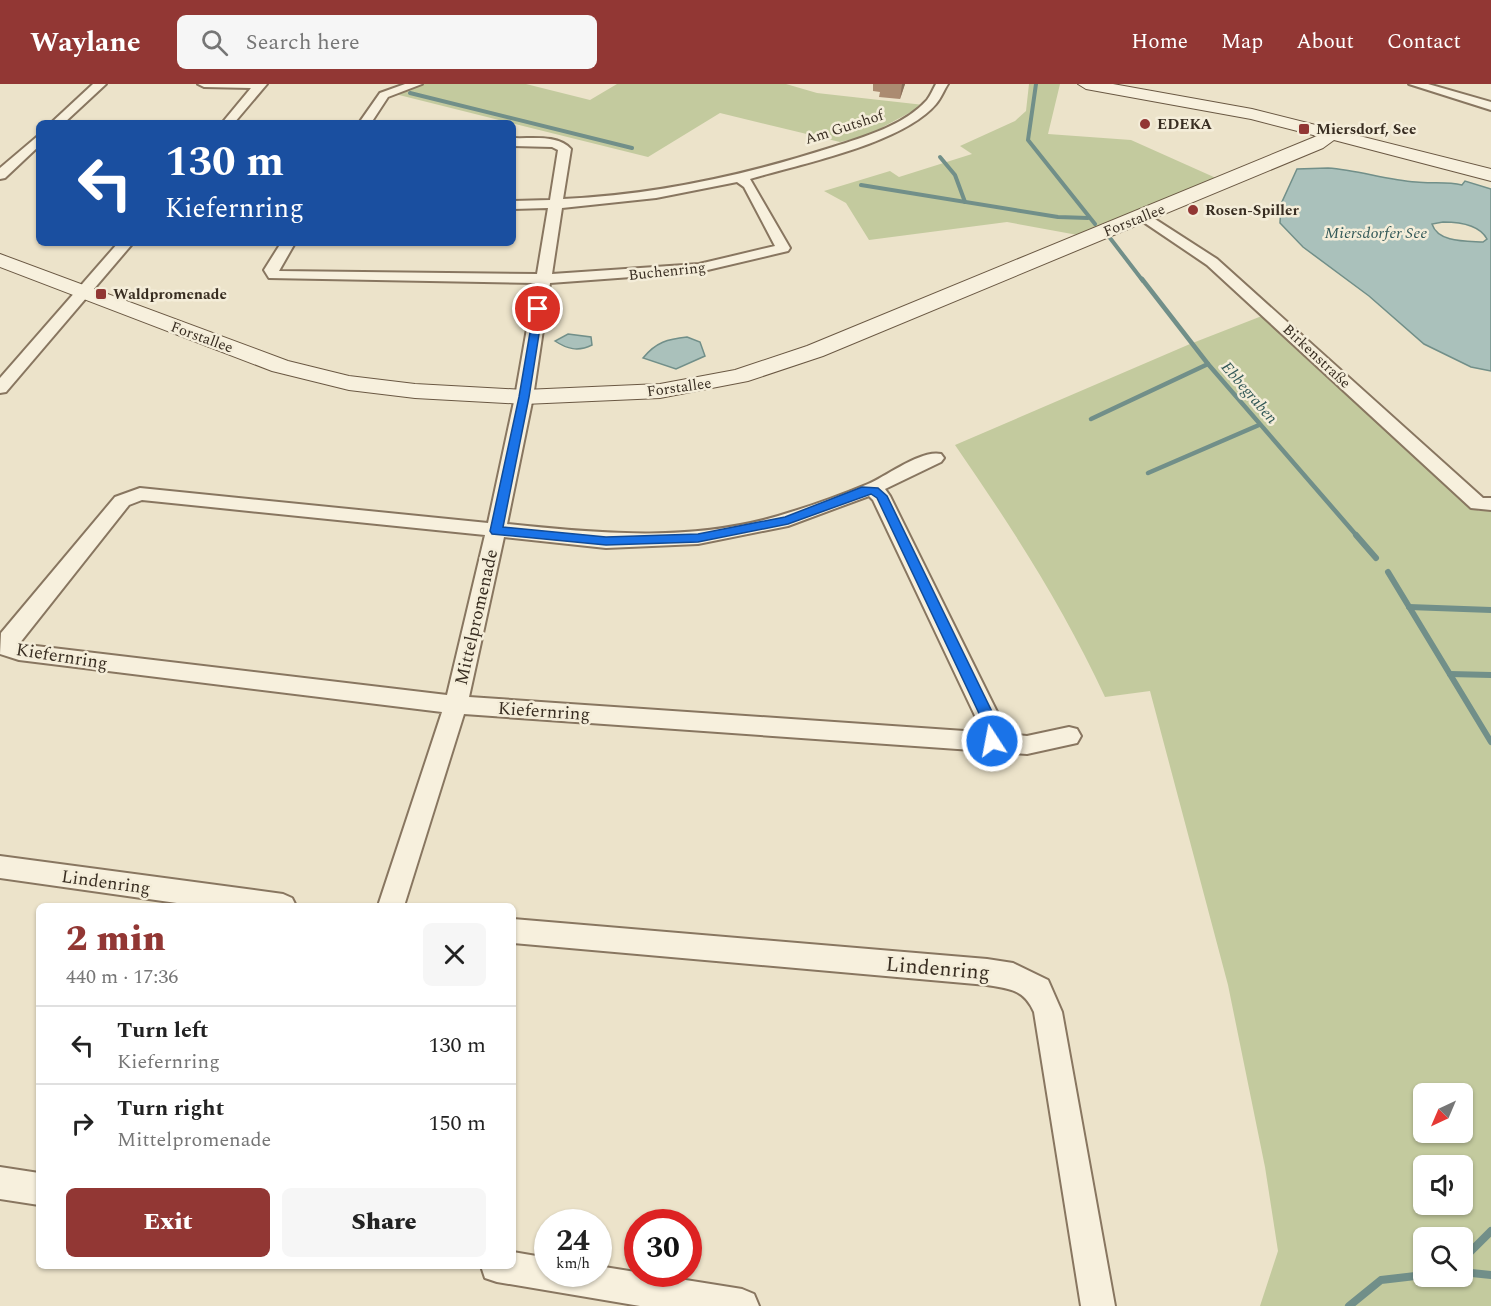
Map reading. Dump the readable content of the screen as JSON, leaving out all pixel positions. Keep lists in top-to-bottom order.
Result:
{
  "streets": {
    "street": [
      "Am Gutshof",
      "Forstallee",
      "Buchenring",
      "Birkenstraße",
      "Mittelpromenade",
      "Kiefernring",
      "Lindenring"
    ]
  },
  "crossings": [
    ["Am Gutshof", "Buchenring"],
    ["Forstallee", "Birkenstraße"],
    ["Forstallee", "Mittelpromenade"],
    ["Buchenring", "Mittelpromenade"],
    ["Mittelpromenade", "Kiefernring"]
  ],
  "water": ["Miersdorfer See", "Ebbegraben"],
  "places": {
    "other": ["EDEKA", "Rosen-Spiller"],
    "transit": ["Miersdorf, See", "Waldpromenade"]
  },
  "north": "bottom left",
  "page": {
    "header": "Waylane",
    "search": "Search here",
    "nav": [
      "Home",
      "Map",
      "About",
      "Contact"
    ],
    "turn": ["130 m", "Kiefernring"],
    "heading": ["2 min", "440 m · 17:36"],
    "list": [
      {
        "name": "Turn left",
        "note": "Kiefernring",
        "value": "130 m"
      },
      {
        "name": "Turn right",
        "note": "Mittelpromenade",
        "value": "150 m"
      }
    ],
    "buttons": ["Exit", "Share"],
    "speed": "24 km/h",
    "limit": "30"
  }
}
